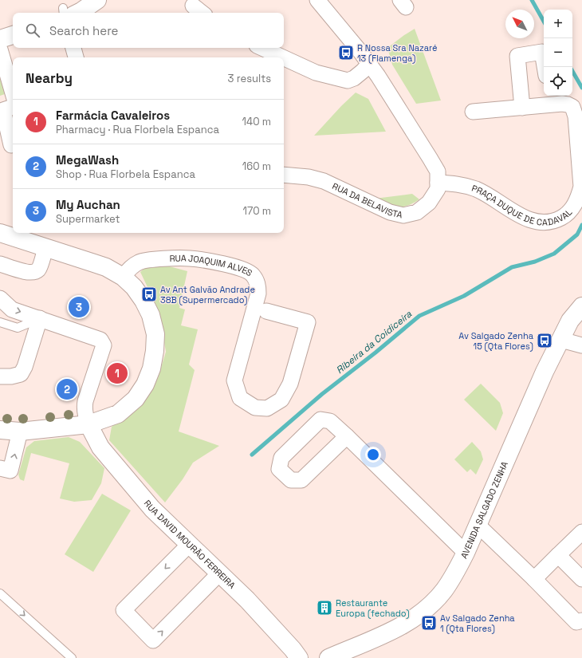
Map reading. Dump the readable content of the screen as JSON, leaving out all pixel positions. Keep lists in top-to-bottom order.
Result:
{
  "streets": {
    "street": [
      "PRAÇA DUQUE DE CADAVAL",
      "RUA DA BELAVISTA",
      "RUA JOAQUIM ALVES",
      "AVENIDA SALGADO ZENHA",
      "RUA DAVID MOURÃO FERREIRA"
    ]
  },
  "crossings": [
    ["PRAÇA DUQUE DE CADAVAL", "RUA DA BELAVISTA"]
  ],
  "water": ["Ribeira da Coidiceira"],
  "places": {
    "bus stop": [
      "R Nossa Sra Nazaré 13 (Flamenga)",
      "Av Ant Galvão Andrade 38B (Supermercado)",
      "Av Salgado Zenha 15 (Qta Flores)",
      "Av Salgado Zenha 1 (Qta Flores)"
    ],
    "building": ["Restaurante Europa (fechado)"]
  },
  "north": "top left",
  "page": {
    "map_buttons": ["+", "−"],
    "search": "Search here",
    "heading": ["Nearby", "3 results"],
    "list": [
      {
        "mark": "1",
        "name": "Farmácia Cavaleiros",
        "note": "Pharmacy · Rua Florbela Espanca",
        "value": "140 m"
      },
      {
        "mark": "2",
        "name": "MegaWash",
        "note": "Shop · Rua Florbela Espanca",
        "value": "160 m"
      },
      {
        "mark": "3",
        "name": "My Auchan",
        "note": "Supermarket",
        "value": "170 m"
      }
    ],
    "pins": ["3", "1", "2"]
  }
}
